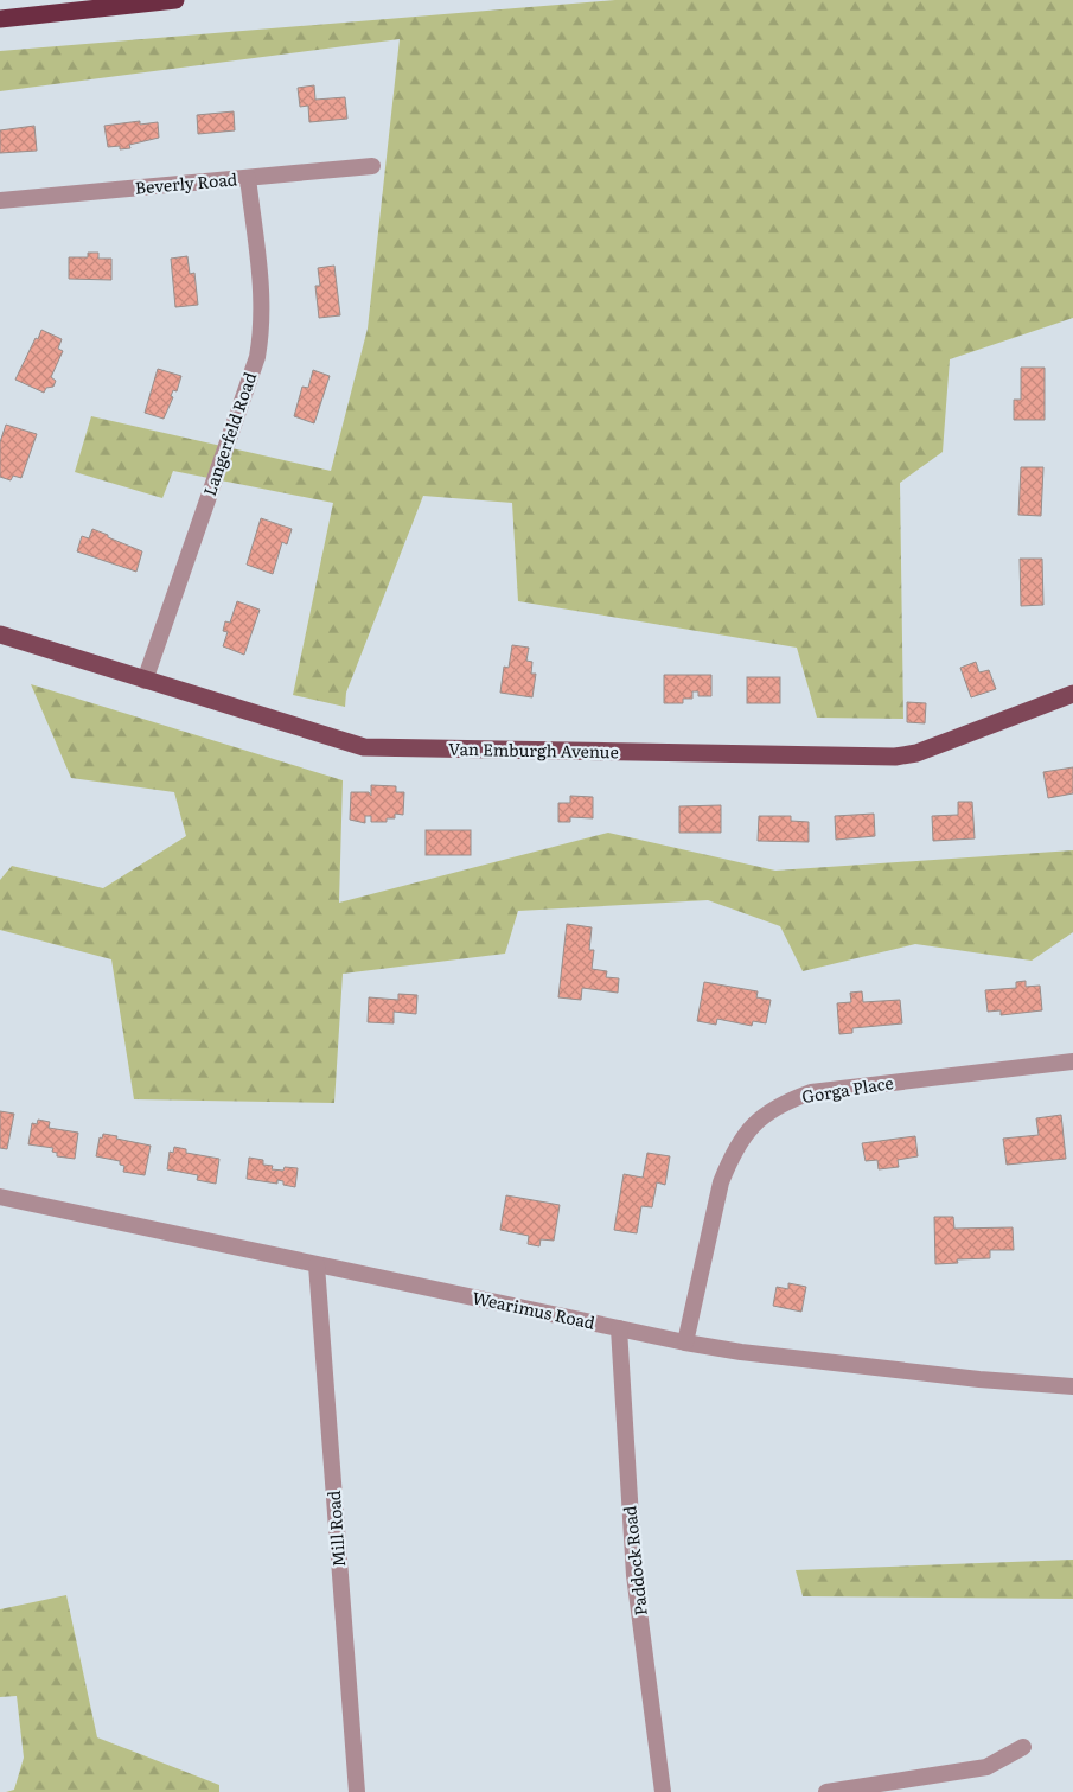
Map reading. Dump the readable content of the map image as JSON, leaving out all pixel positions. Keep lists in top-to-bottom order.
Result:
{
  "streets": {
    "main road": ["Van Emburgh Avenue"],
    "street": [
      "Beverly Road",
      "Langerfeld Road",
      "Gorga Place",
      "Wearimus Road",
      "Mill Road",
      "Paddock Road"
    ]
  },
  "crossings": [
    ["Beverly Road", "Langerfeld Road"],
    ["Langerfeld Road", "Van Emburgh Avenue"],
    ["Gorga Place", "Wearimus Road"],
    ["Wearimus Road", "Mill Road"],
    ["Wearimus Road", "Paddock Road"]
  ]
}
